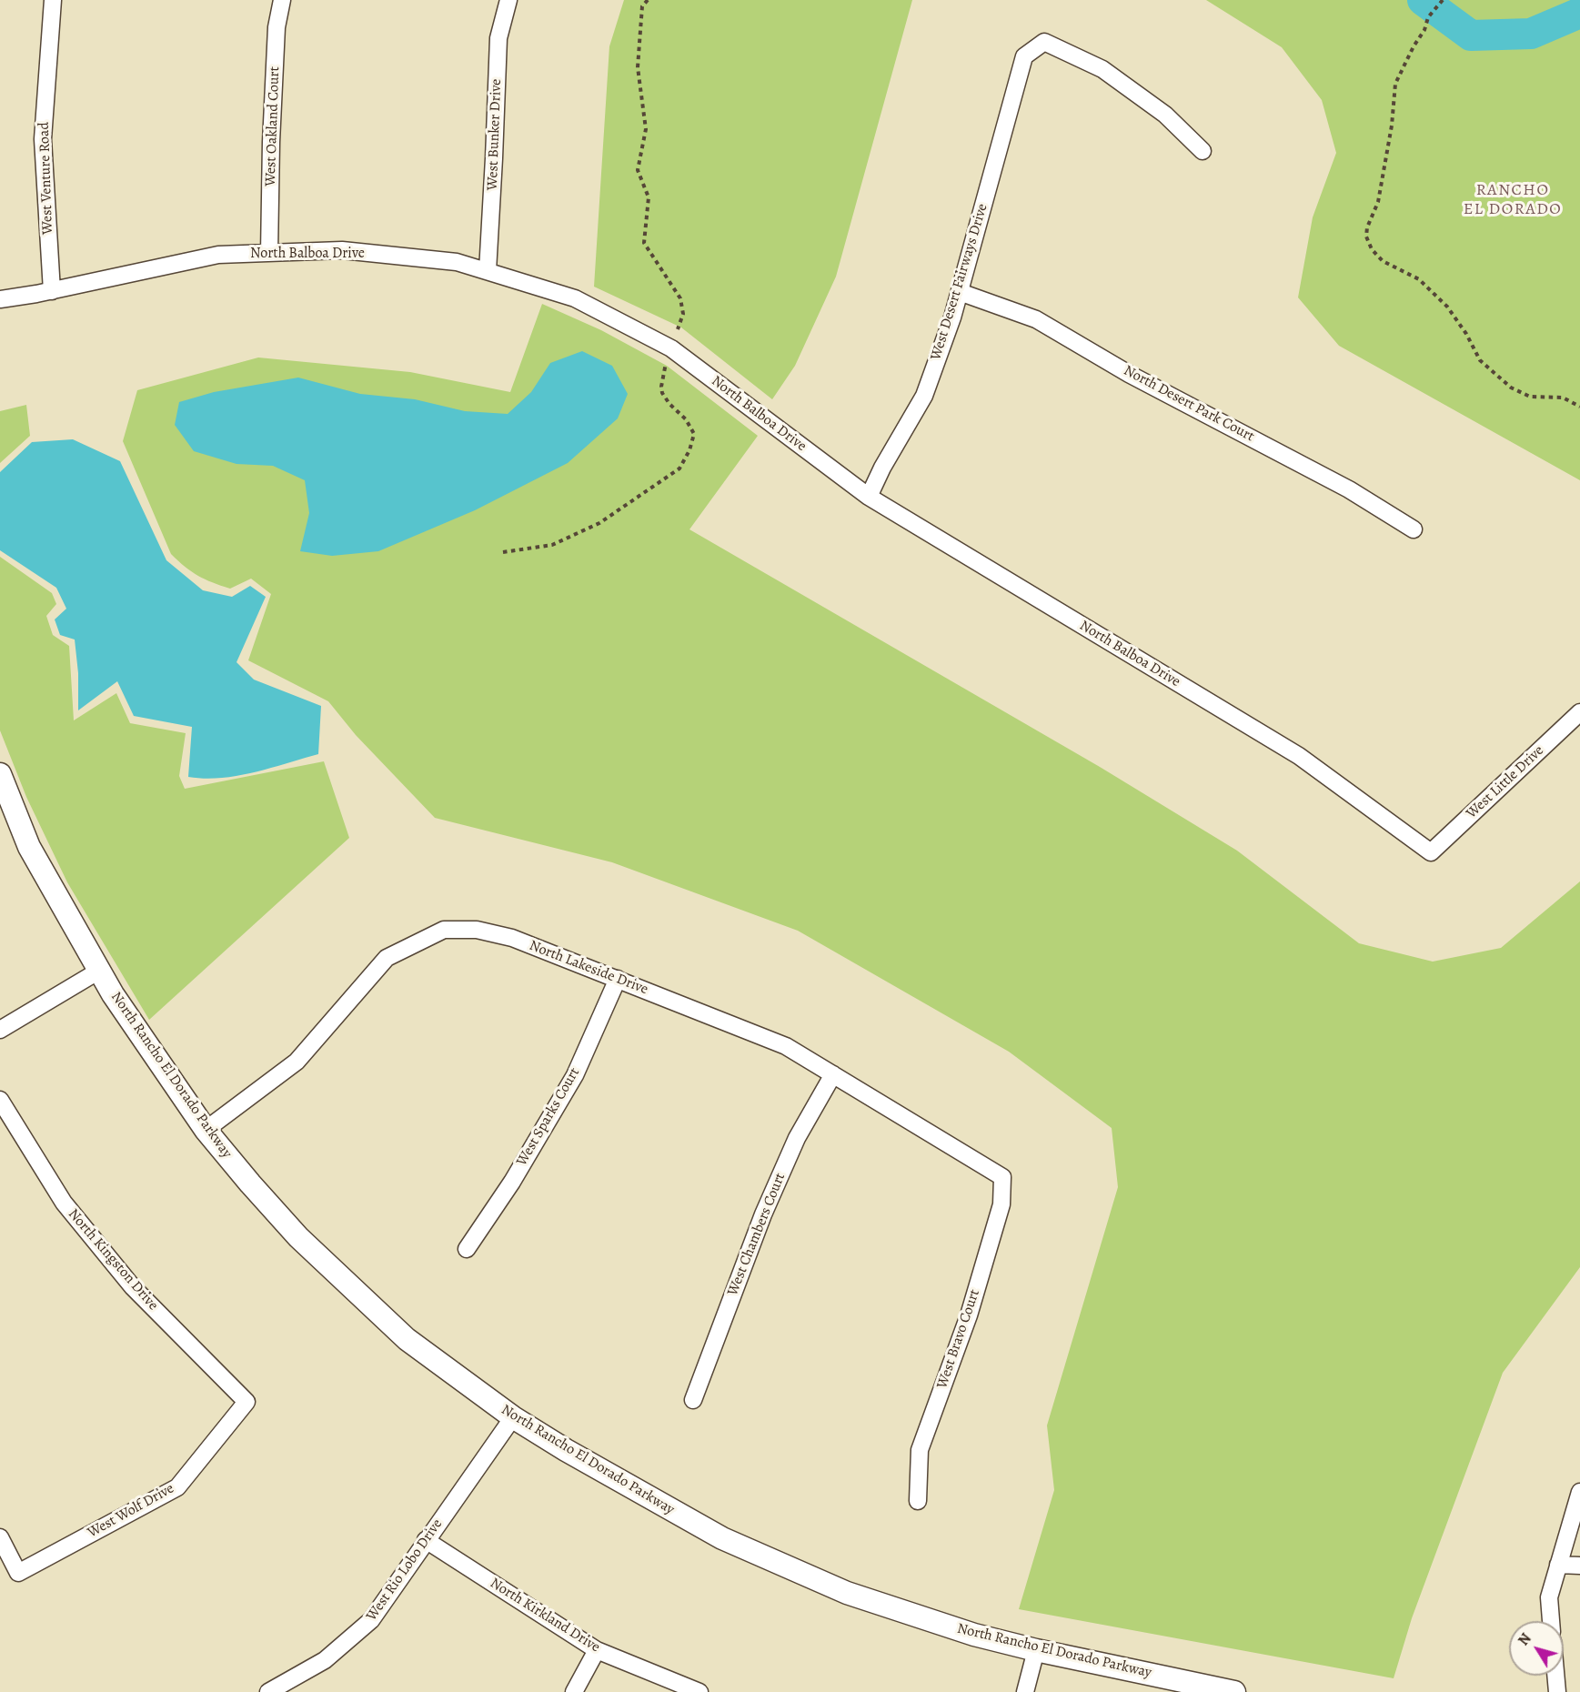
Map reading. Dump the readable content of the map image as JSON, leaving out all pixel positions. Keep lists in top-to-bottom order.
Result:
{
  "streets": {
    "street": [
      "West Oakland Court",
      "West Bunker Drive",
      "West Venture Road",
      "North Balboa Drive",
      "West Desert Fairways Drive",
      "North Desert Park Court",
      "West Little Drive",
      "North Lakeside Drive",
      "North Rancho El Dorado Parkway",
      "West Sparks Court",
      "West Chambers Court",
      "North Kingston Drive",
      "West Bravo Court",
      "West Wolf Drive",
      "West Rio Lobo Drive",
      "North Kirkland Drive"
    ]
  },
  "crossings": [
    ["West Oakland Court", "North Balboa Drive"],
    ["West Bunker Drive", "North Balboa Drive"],
    ["West Venture Road", "North Balboa Drive"],
    ["North Balboa Drive", "West Desert Fairways Drive"],
    ["North Balboa Drive", "West Little Drive"],
    ["West Desert Fairways Drive", "North Desert Park Court"],
    ["North Lakeside Drive", "North Rancho El Dorado Parkway"],
    ["North Lakeside Drive", "West Sparks Court"],
    ["North Lakeside Drive", "West Chambers Court"],
    ["North Lakeside Drive", "West Bravo Court"],
    ["North Rancho El Dorado Parkway", "West Rio Lobo Drive"],
    ["North Kingston Drive", "West Wolf Drive"],
    ["West Rio Lobo Drive", "North Kirkland Drive"]
  ],
  "districts": ["RANCHO EL DORADO"],
  "north": "top left"
}
